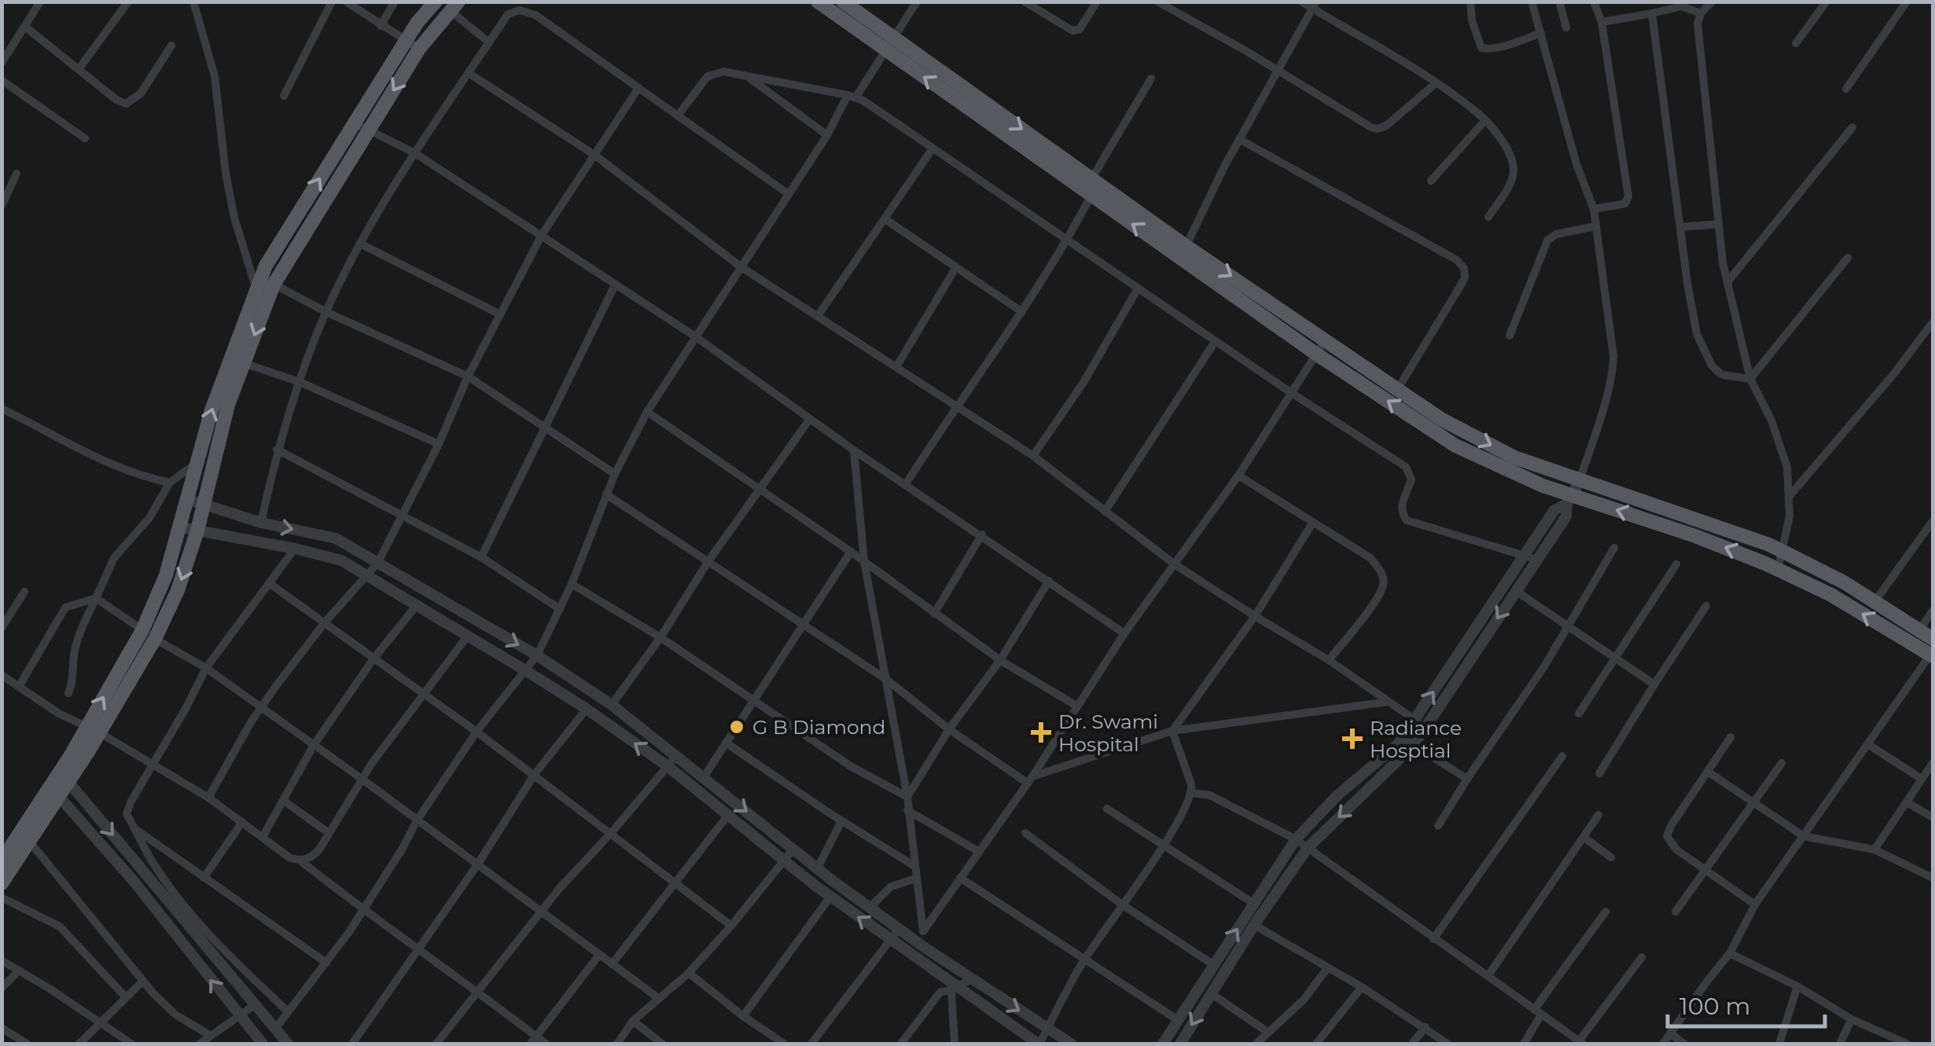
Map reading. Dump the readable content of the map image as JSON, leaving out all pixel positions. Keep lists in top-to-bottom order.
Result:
{
  "places": {
    "other": ["G B Diamond"],
    "health": ["Dr. Swami Hospital", "Radiance Hosptial"]
  },
  "scale_bar": "100 m"
}
